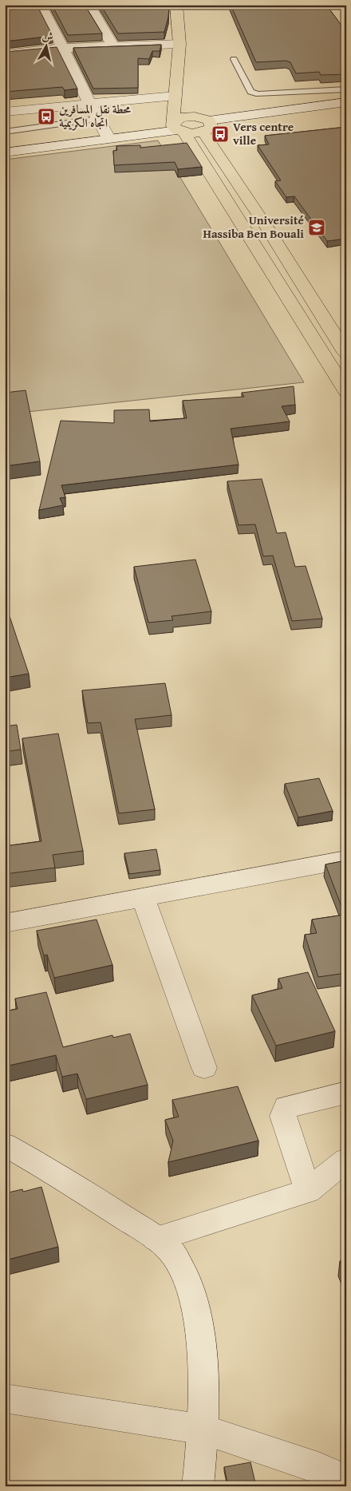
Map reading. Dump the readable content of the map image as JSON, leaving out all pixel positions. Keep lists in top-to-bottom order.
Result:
{
  "places": {
    "bus stop": ["محطة نقل المسافرين اتجاه الكريمية", "Vers centre ville"],
    "school or university": ["Université Hassiba Ben Bouali"]
  },
  "north": "top"
}
